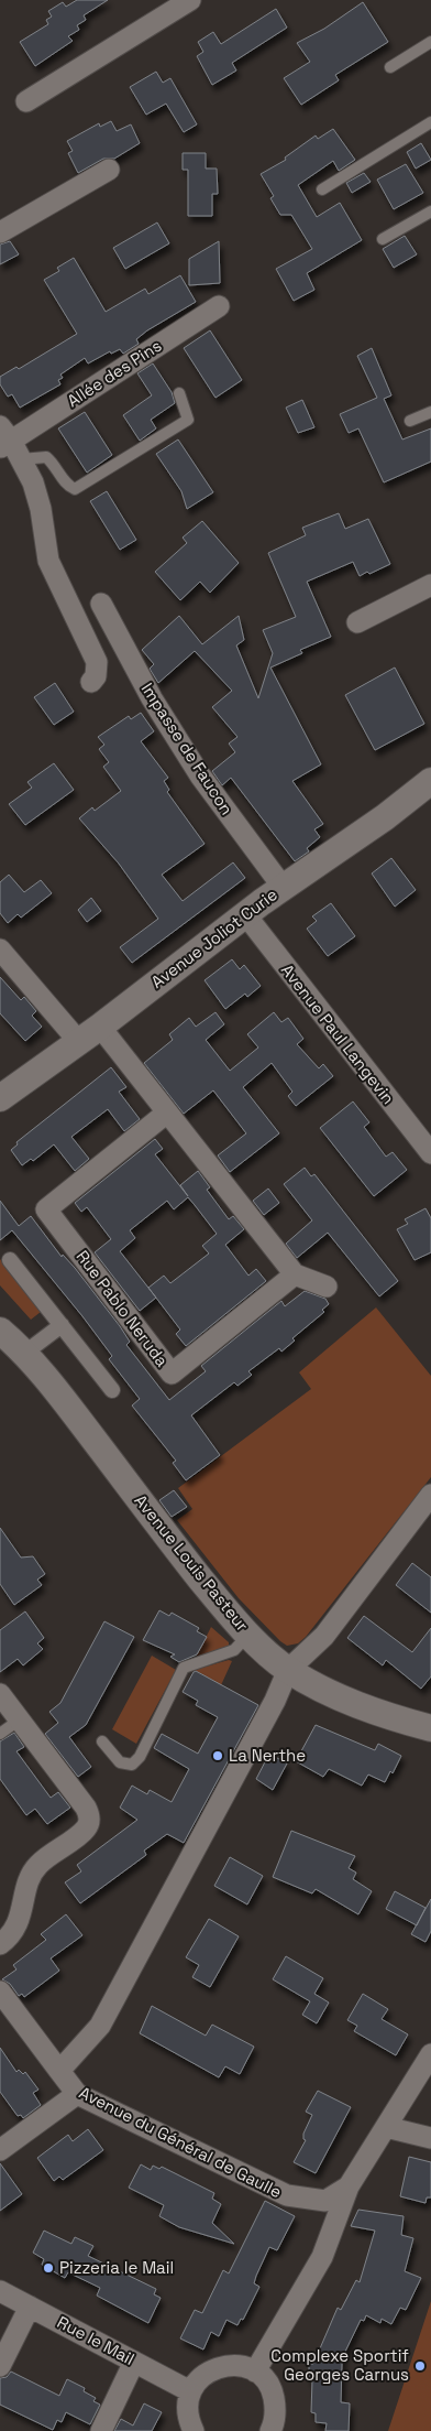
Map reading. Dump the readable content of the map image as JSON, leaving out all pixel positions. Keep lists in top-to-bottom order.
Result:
{
  "streets": {
    "street": [
      "Allée des Pins",
      "Impasse de Faucon",
      "Avenue Joliot Curie",
      "Avenue Paul Langevin",
      "Rue Pablo Neruda",
      "Avenue Louis Pasteur",
      "Avenue du Général de Gaulle",
      "Rue le Mail"
    ]
  },
  "crossings": [
    ["Impasse de Faucon", "Avenue Joliot Curie"],
    ["Avenue Joliot Curie", "Avenue Paul Langevin"]
  ],
  "places": ["La Nerthe", "Pizzeria le Mail", "Complexe Sportif Georges Carnus"]
}
